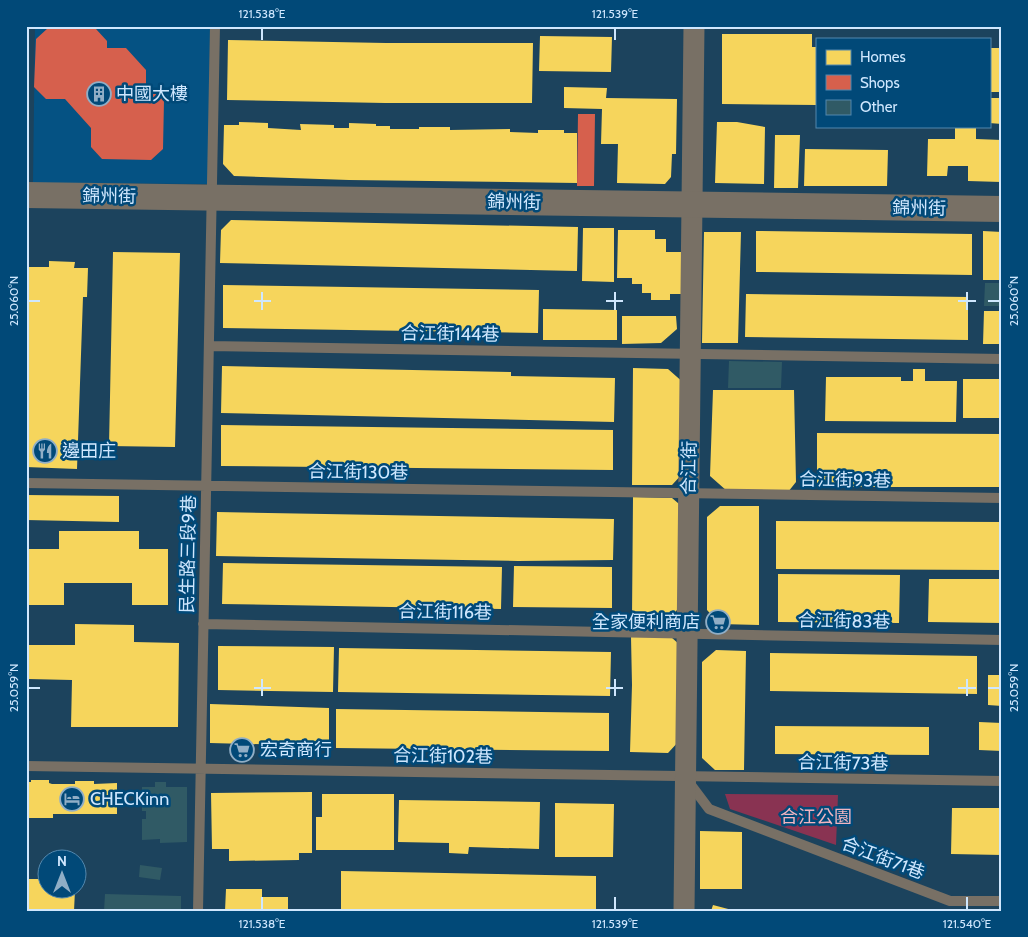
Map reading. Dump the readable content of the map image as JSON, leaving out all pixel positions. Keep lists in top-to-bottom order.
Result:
{
  "streets": {
    "street": ["錦州街", "合江街"],
    "lane": [
      "合江街144巷",
      "合江街130巷",
      "合江街93巷",
      "民生路三段9巷",
      "合江街116巷",
      "合江街83巷",
      "合江街102巷",
      "合江街73巷",
      "合江街71巷"
    ]
  },
  "crossings": [
    ["錦州街", "合江街"],
    ["錦州街", "民生路三段9巷"],
    ["合江街144巷", "合江街"],
    ["合江街144巷", "民生路三段9巷"],
    ["合江街", "合江街130巷"],
    ["合江街", "合江街93巷"],
    ["合江街", "合江街116巷"],
    ["合江街", "合江街83巷"],
    ["合江街", "合江街102巷"],
    ["合江街", "合江街73巷"],
    ["合江街", "合江街71巷"],
    ["合江街130巷", "合江街93巷"],
    ["合江街130巷", "民生路三段9巷"],
    ["民生路三段9巷", "合江街116巷"],
    ["民生路三段9巷", "合江街102巷"],
    ["合江街116巷", "合江街83巷"],
    ["合江街102巷", "合江街73巷"],
    ["合江街102巷", "合江街71巷"],
    ["合江街73巷", "合江街71巷"]
  ],
  "parks": ["合江公園"],
  "places": {
    "building": ["中國大樓"],
    "restaurant": ["邊田庄"],
    "supermarket": ["全家便利商店", "宏奇商行"],
    "hotel": ["CHECKinn"]
  },
  "legend": ["Homes", "Shops", "Other"],
  "north": "top",
  "coordinates": [
    "121.538°E",
    "121.539°E",
    "25.060°N",
    "25.059°N",
    "121.540°E"
  ]
}
